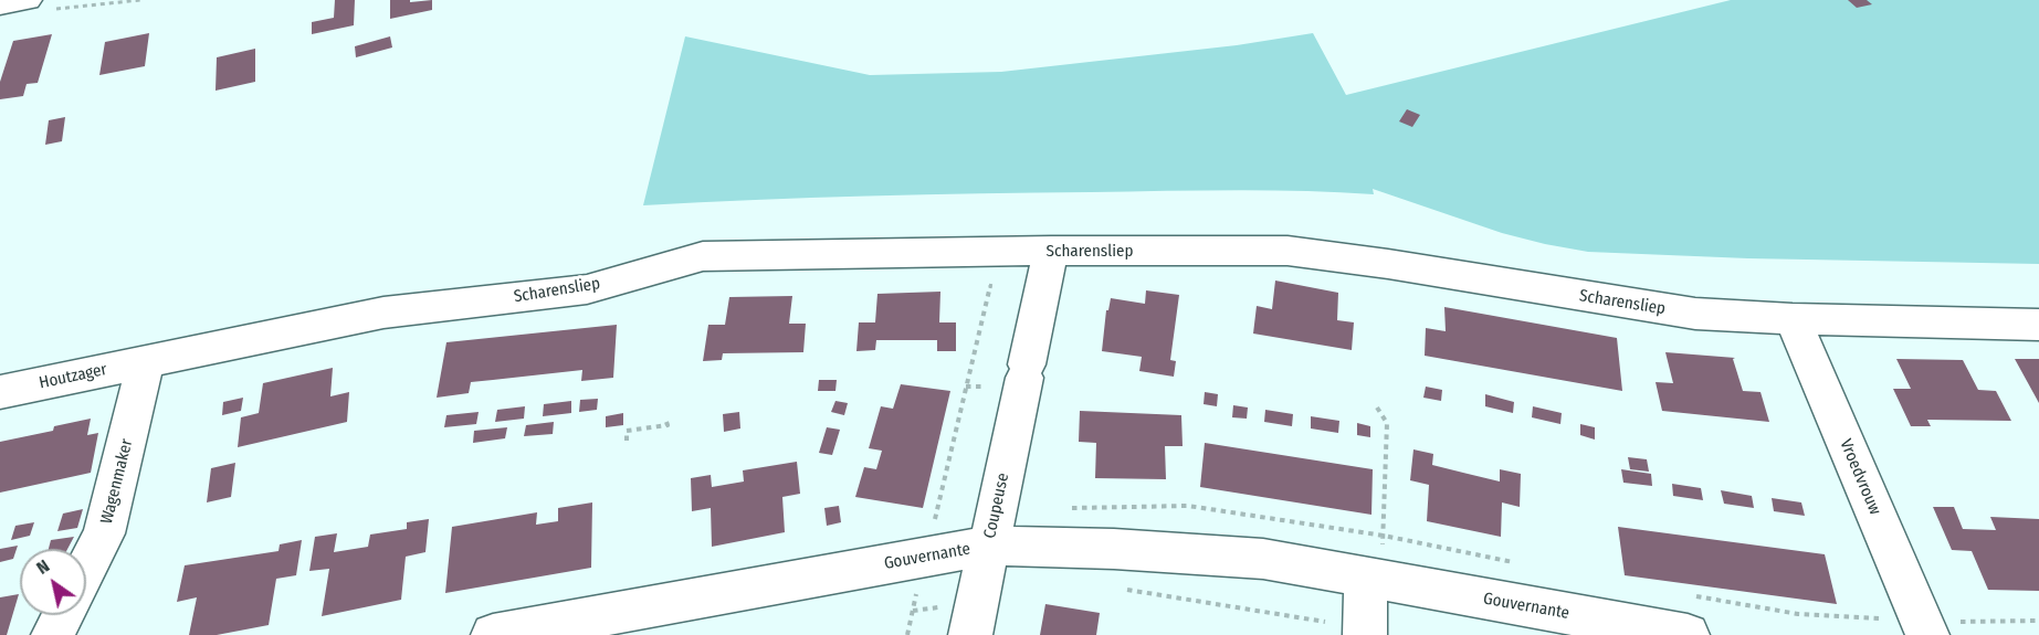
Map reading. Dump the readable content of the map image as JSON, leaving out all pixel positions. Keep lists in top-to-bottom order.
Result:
{
  "streets": {
    "street": [
      "Scharensliep",
      "Houtzager",
      "Vroedvrouw",
      "Wagenmaker",
      "Coupeuse",
      "Gouvernante"
    ]
  },
  "crossings": [
    ["Scharensliep", "Houtzager"],
    ["Scharensliep", "Vroedvrouw"],
    ["Scharensliep", "Wagenmaker"],
    ["Scharensliep", "Coupeuse"],
    ["Houtzager", "Wagenmaker"],
    ["Coupeuse", "Gouvernante"]
  ],
  "north": "top left"
}
